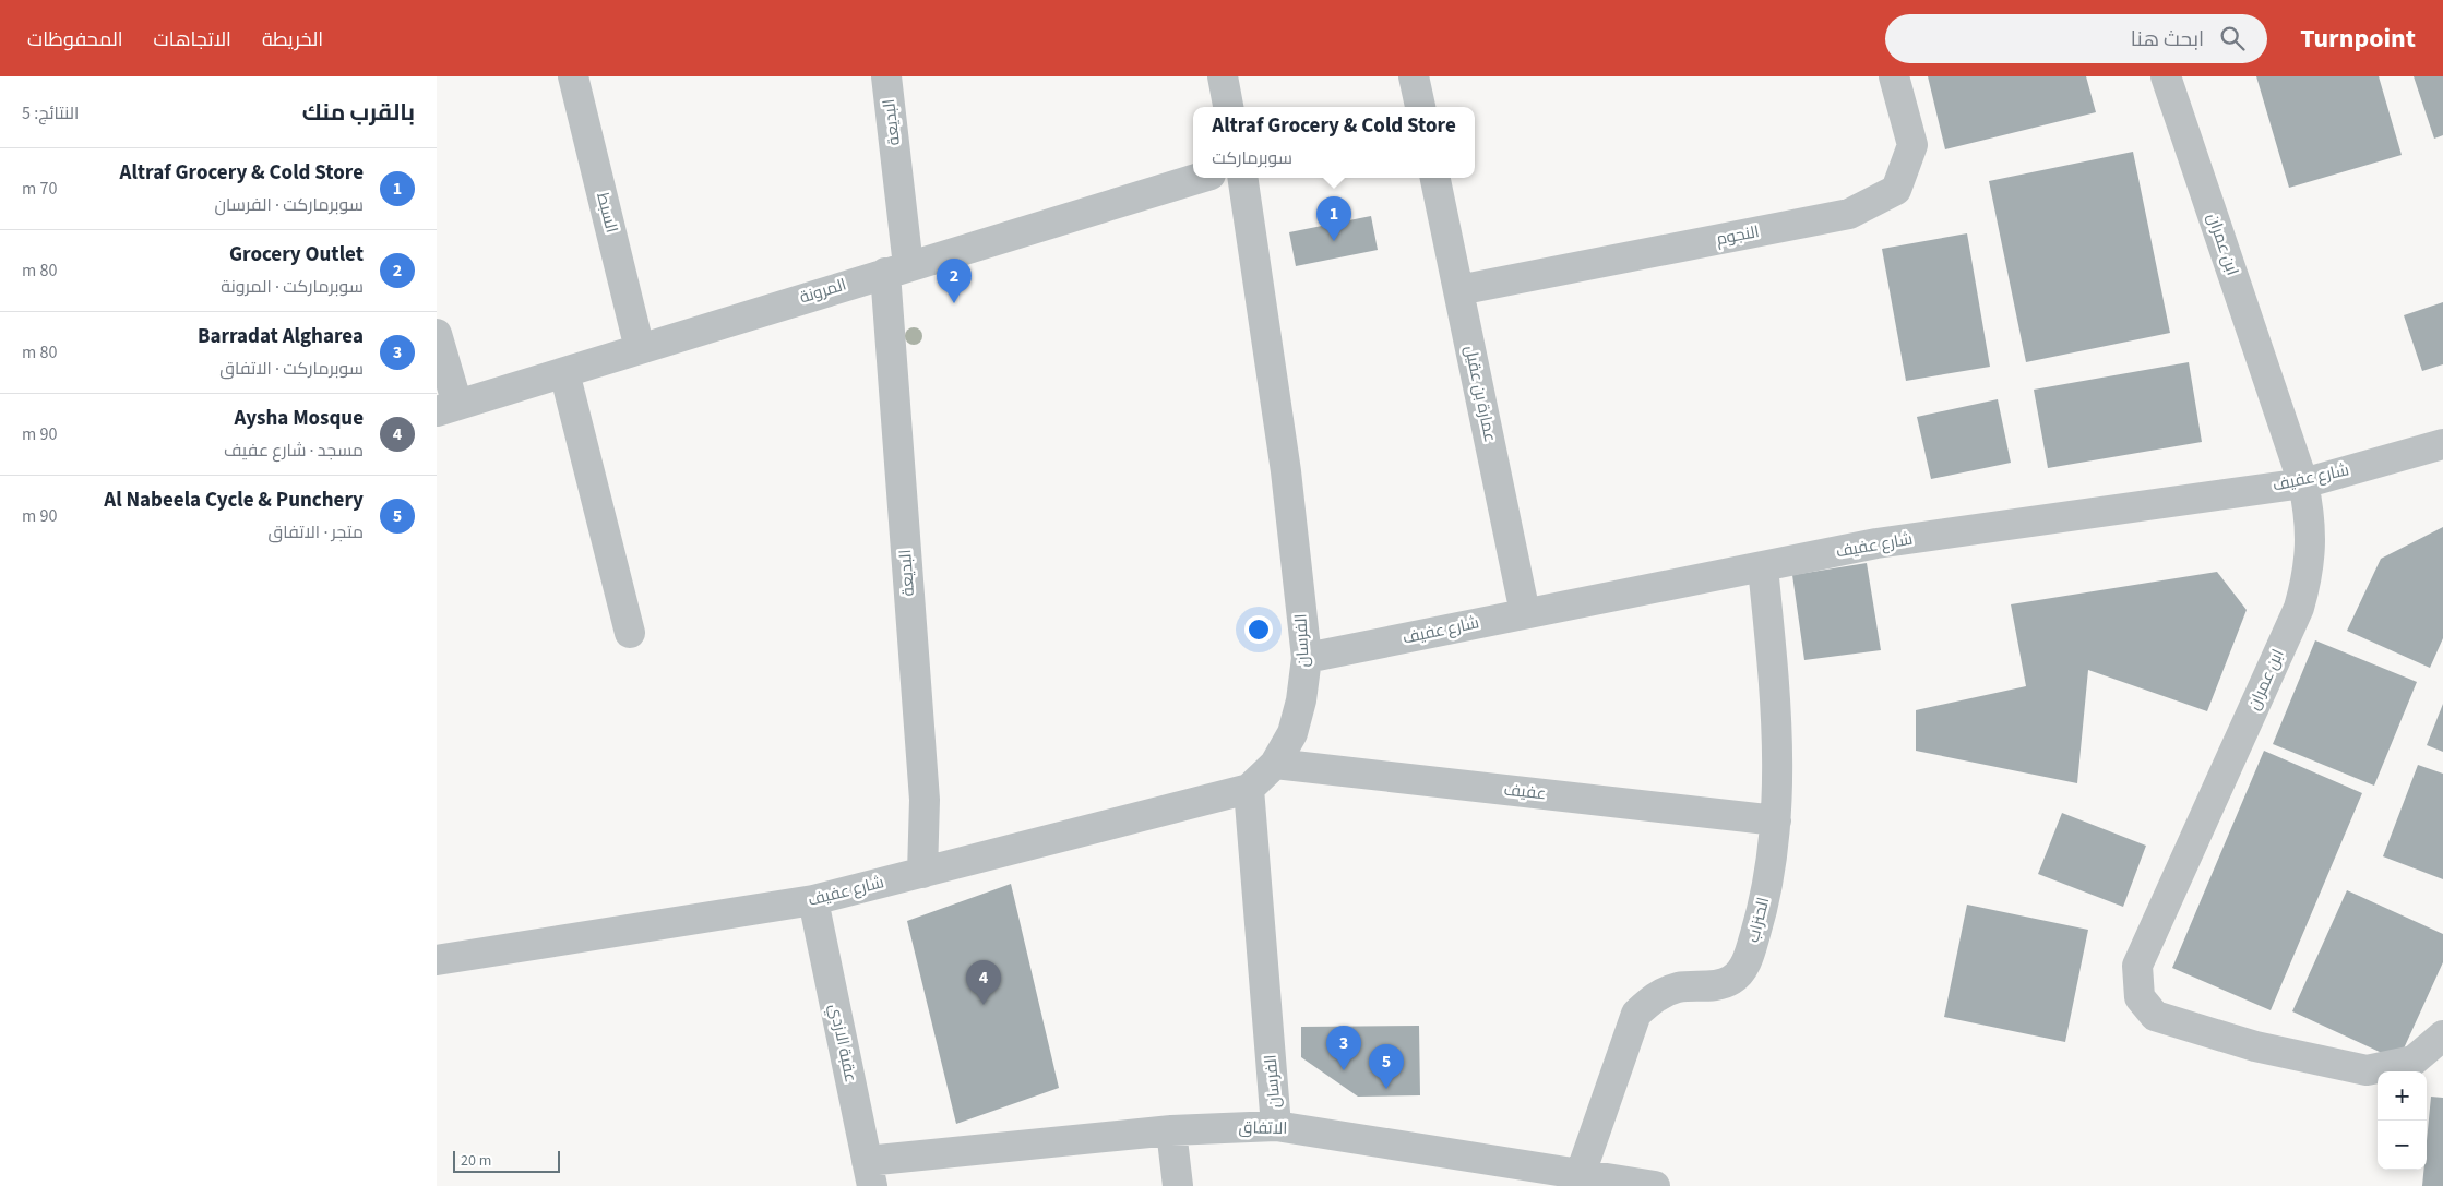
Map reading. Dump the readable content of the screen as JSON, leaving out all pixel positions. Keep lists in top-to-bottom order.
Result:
{
  "streets": {
    "street": [
      "البديعة",
      "السبط",
      "النجوم",
      "ابن عمران",
      "المرونة",
      "عمارة بن عقيل",
      "شارع عفيف",
      "الفرسان",
      "عفيف",
      "الحنزاب",
      "عقبة الازدي",
      "الاتفاق"
    ]
  },
  "crossings": [
    ["البديعة", "المرونة"],
    ["البديعة", "شارع عفيف"],
    ["السبط", "المرونة"],
    ["النجوم", "عمارة بن عقيل"],
    ["ابن عمران", "شارع عفيف"],
    ["عمارة بن عقيل", "شارع عفيف"],
    ["شارع عفيف", "الفرسان"],
    ["شارع عفيف", "الحنزاب"],
    ["شارع عفيف", "عقبة الازدي"],
    ["الفرسان", "عفيف"],
    ["الفرسان", "الاتفاق"],
    ["عفيف", "الحنزاب"],
    ["الحنزاب", "الاتفاق"],
    ["عقبة الازدي", "الاتفاق"]
  ],
  "scale_bar": "20 m",
  "page": {
    "header": "Turnpoint",
    "search": "ابحث هنا",
    "nav": ["الخريطة", "الاتجاهات", "المحفوظات"],
    "heading": ["بالقرب منك", "النتائج: 5"],
    "popup": ["Altraf Grocery & Cold Store", "سوبرماركت"],
    "list": [
      {
        "mark": "1",
        "name": "Altraf Grocery & Cold Store",
        "note": "سوبرماركت · الفرسان",
        "value": "70 m"
      },
      {
        "mark": "2",
        "name": "Grocery Outlet",
        "note": "سوبرماركت · المرونة",
        "value": "80 m"
      },
      {
        "mark": "3",
        "name": "Barradat Algharea",
        "note": "سوبرماركت · الاتفاق",
        "value": "80 m"
      },
      {
        "mark": "4",
        "name": "Aysha Mosque",
        "note": "مسجد · شارع عفيف",
        "value": "90 m"
      },
      {
        "mark": "5",
        "name": "Al Nabeela Cycle & Punchery",
        "note": "متجر · الاتفاق",
        "value": "90 m"
      }
    ],
    "pins": [
      "1",
      "2",
      "4",
      "3",
      "5"
    ],
    "map_buttons": ["+", "−"],
    "scale": "20 m"
  }
}
